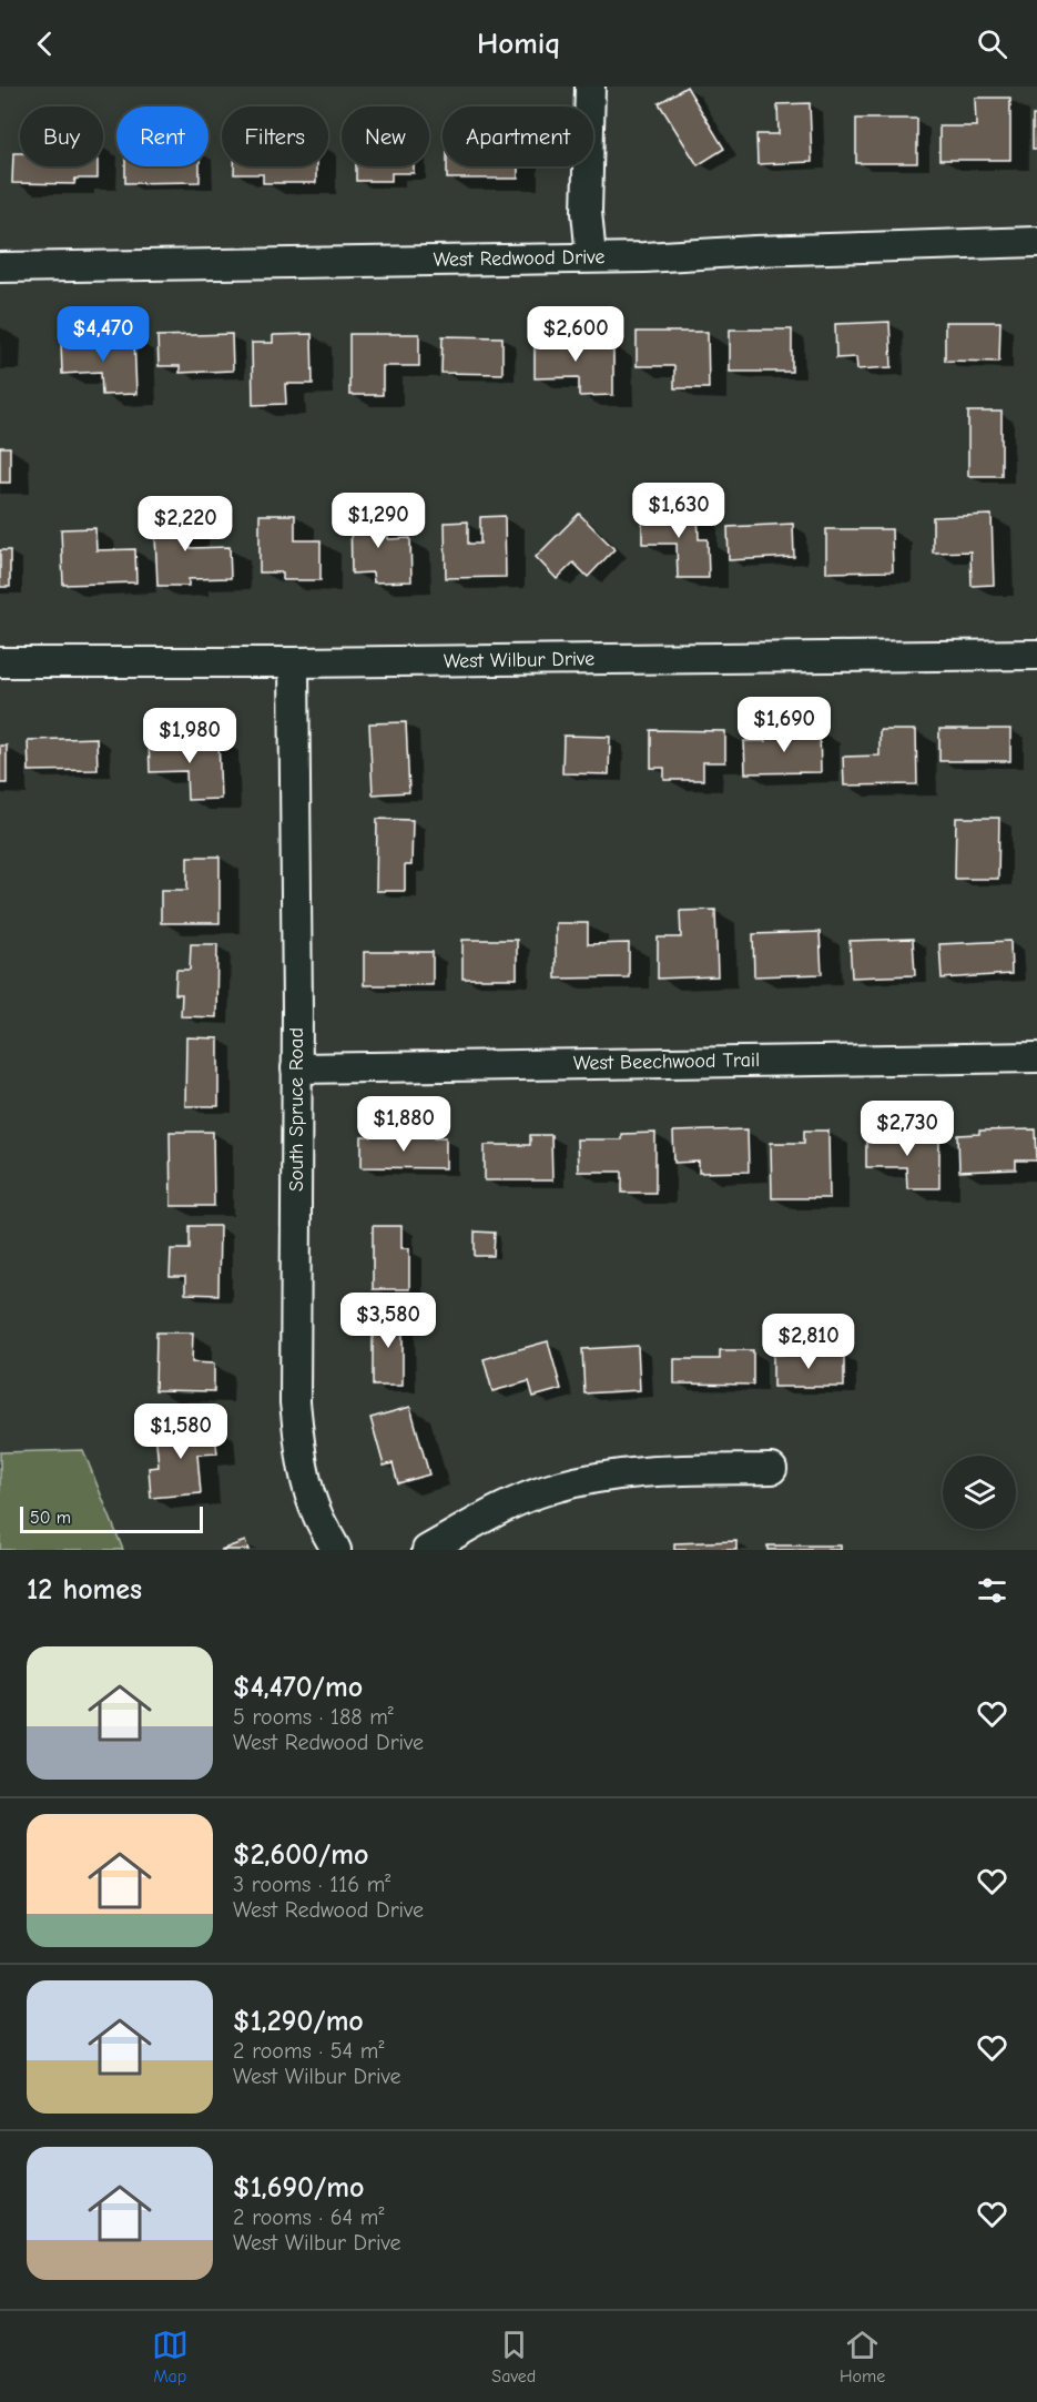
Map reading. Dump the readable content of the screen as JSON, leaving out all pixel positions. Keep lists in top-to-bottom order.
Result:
{
  "streets": {
    "street": [
      "West Redwood Drive",
      "West Wilbur Drive",
      "West Beechwood Trail",
      "South Spruce Road"
    ]
  },
  "crossings": [
    ["West Wilbur Drive", "South Spruce Road"],
    ["West Beechwood Trail", "South Spruce Road"]
  ],
  "scale_bar": "50 m",
  "page": {
    "header": "Homiq",
    "chip": [
      "Buy",
      "Rent",
      "Filters",
      "New",
      "Apartment"
    ],
    "price": [
      "$4,470",
      "$2,600",
      "$1,630",
      "$1,290",
      "$2,220",
      "$1,690",
      "$1,980",
      "$1,880",
      "$2,730",
      "$3,580",
      "$2,810",
      "$1,580"
    ],
    "scale": "50 m",
    "heading": "12 homes",
    "list": [
      {
        "name": "$4,470/mo",
        "note": "5 rooms · 188 m² · West Redwood Drive"
      },
      {
        "name": "$2,600/mo",
        "note": "3 rooms · 116 m² · West Redwood Drive"
      },
      {
        "name": "$1,290/mo",
        "note": "2 rooms · 54 m² · West Wilbur Drive"
      },
      {
        "name": "$1,690/mo",
        "note": "2 rooms · 64 m² · West Wilbur Drive"
      }
    ],
    "tabs": ["Map", "Saved", "Home"]
  }
}
